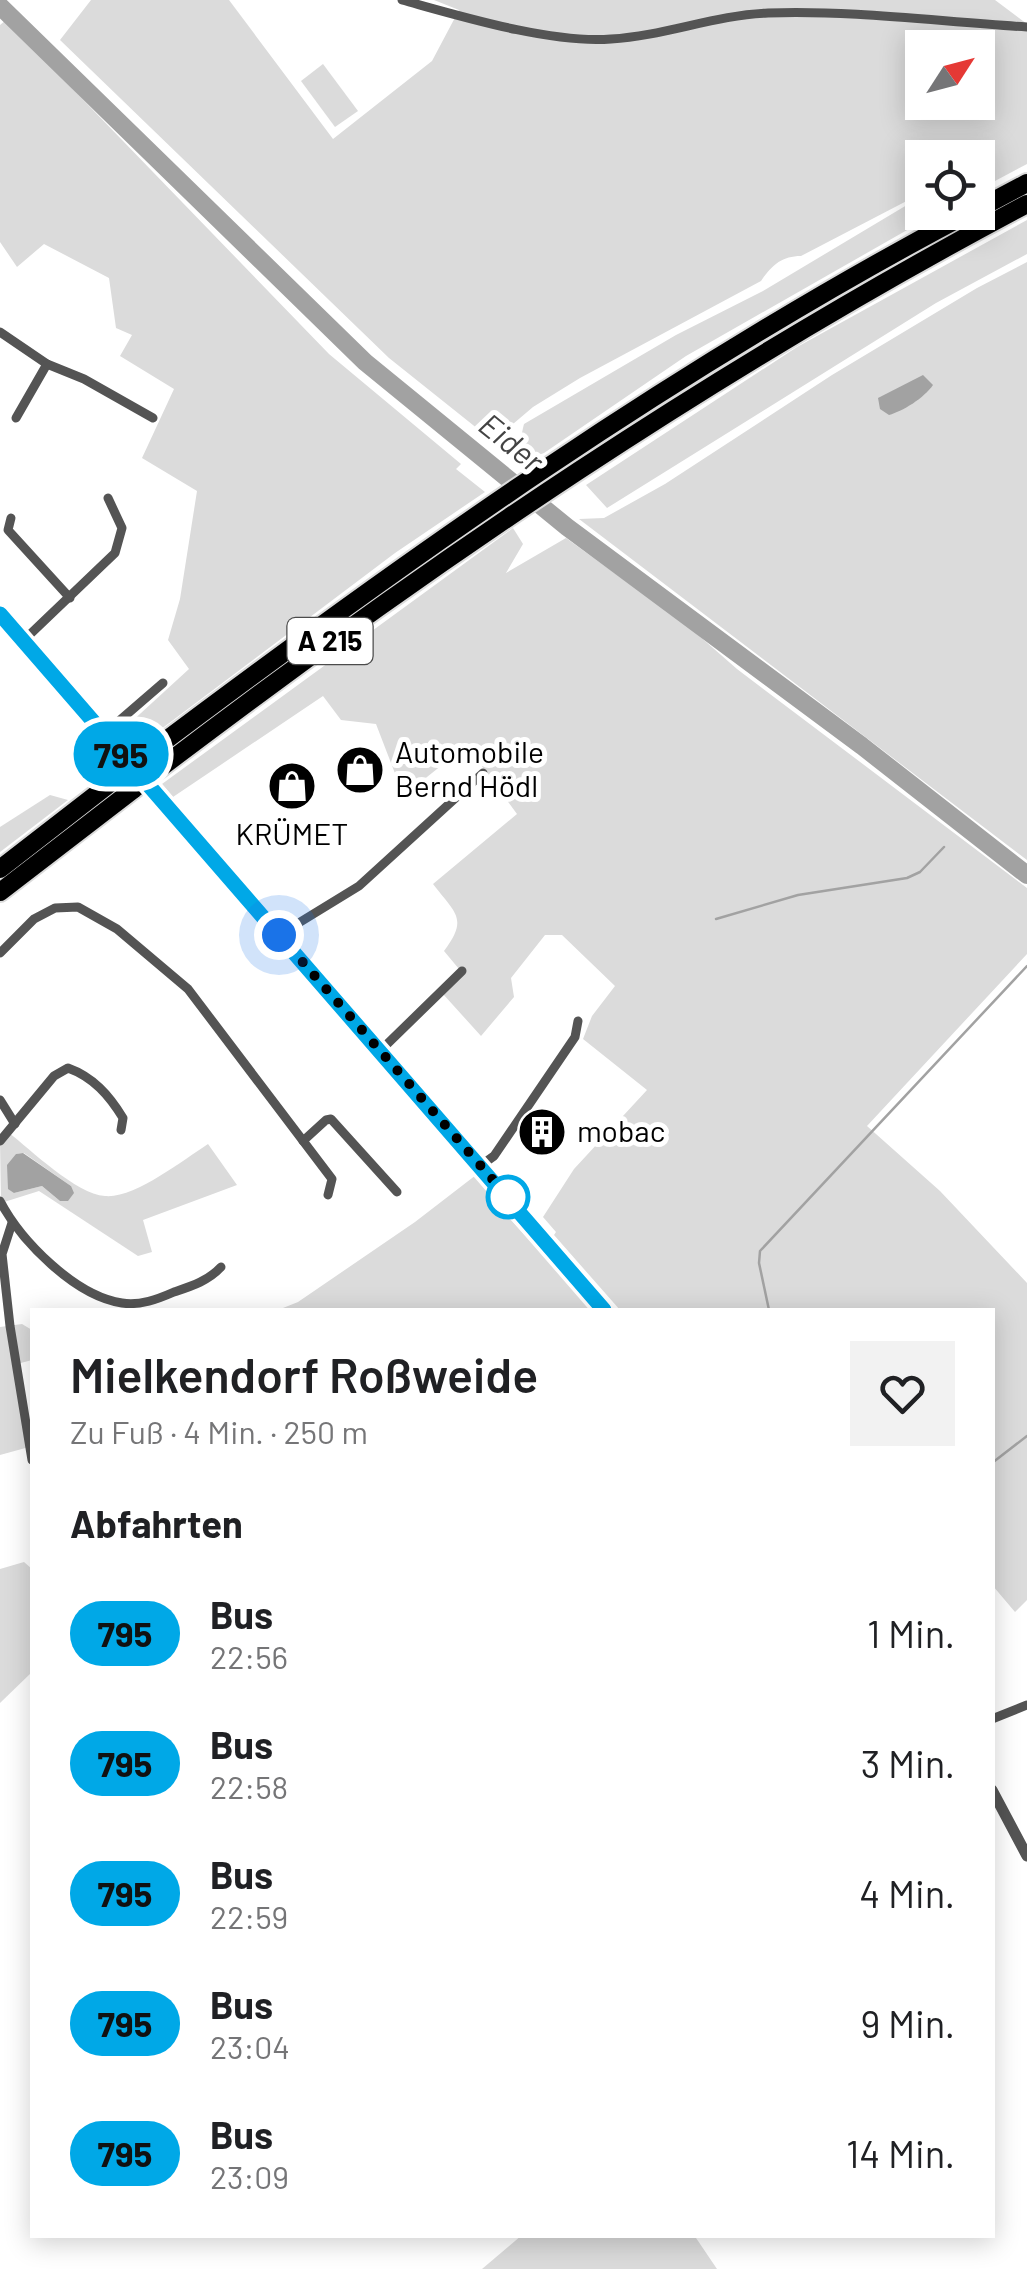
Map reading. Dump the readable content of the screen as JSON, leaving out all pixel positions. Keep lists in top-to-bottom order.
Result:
{
  "streets": {
    "highway": ["A 215"]
  },
  "water": ["Eider"],
  "places": {
    "shop": ["Automobile Bernd Hödl", "KRÜMET"],
    "building": ["mobac"]
  },
  "lines": ["bus line 795"],
  "north": "top right",
  "page": {
    "on_map": "795",
    "heading": [
      ["Mielkendorf Roßweide", "Zu Fuß · 4 Min. · 250 m"],
      "Abfahrten"
    ],
    "list": [
      {
        "mark": "795",
        "name": "Bus",
        "note": "22:56",
        "value": "1 Min."
      },
      {
        "mark": "795",
        "name": "Bus",
        "note": "22:58",
        "value": "3 Min."
      },
      {
        "mark": "795",
        "name": "Bus",
        "note": "22:59",
        "value": "4 Min."
      },
      {
        "mark": "795",
        "name": "Bus",
        "note": "23:04",
        "value": "9 Min."
      },
      {
        "mark": "795",
        "name": "Bus",
        "note": "23:09",
        "value": "14 Min."
      }
    ]
  }
}
